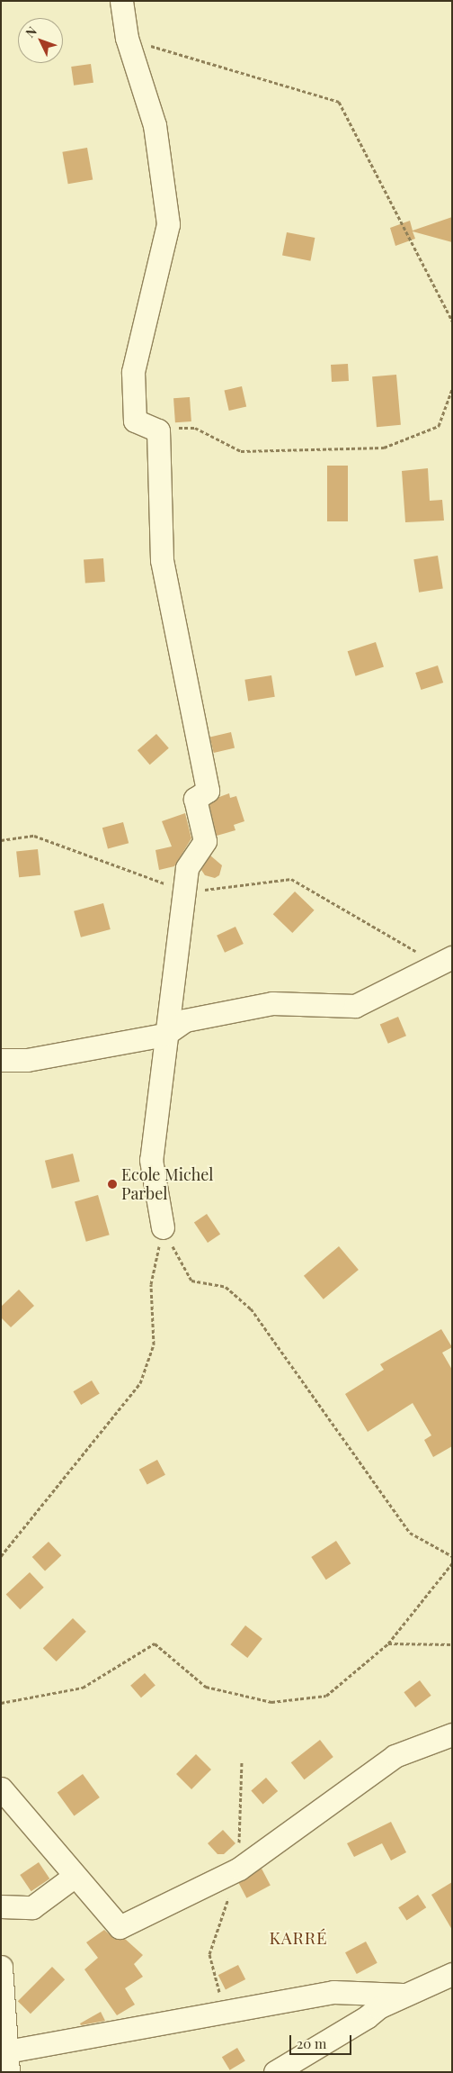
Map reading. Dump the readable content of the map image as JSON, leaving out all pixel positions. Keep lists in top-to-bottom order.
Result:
{
  "districts": ["KARRÉ"],
  "places": ["Ecole Michel Parbel"],
  "scale_bar": "20 m",
  "north": "top left"
}
